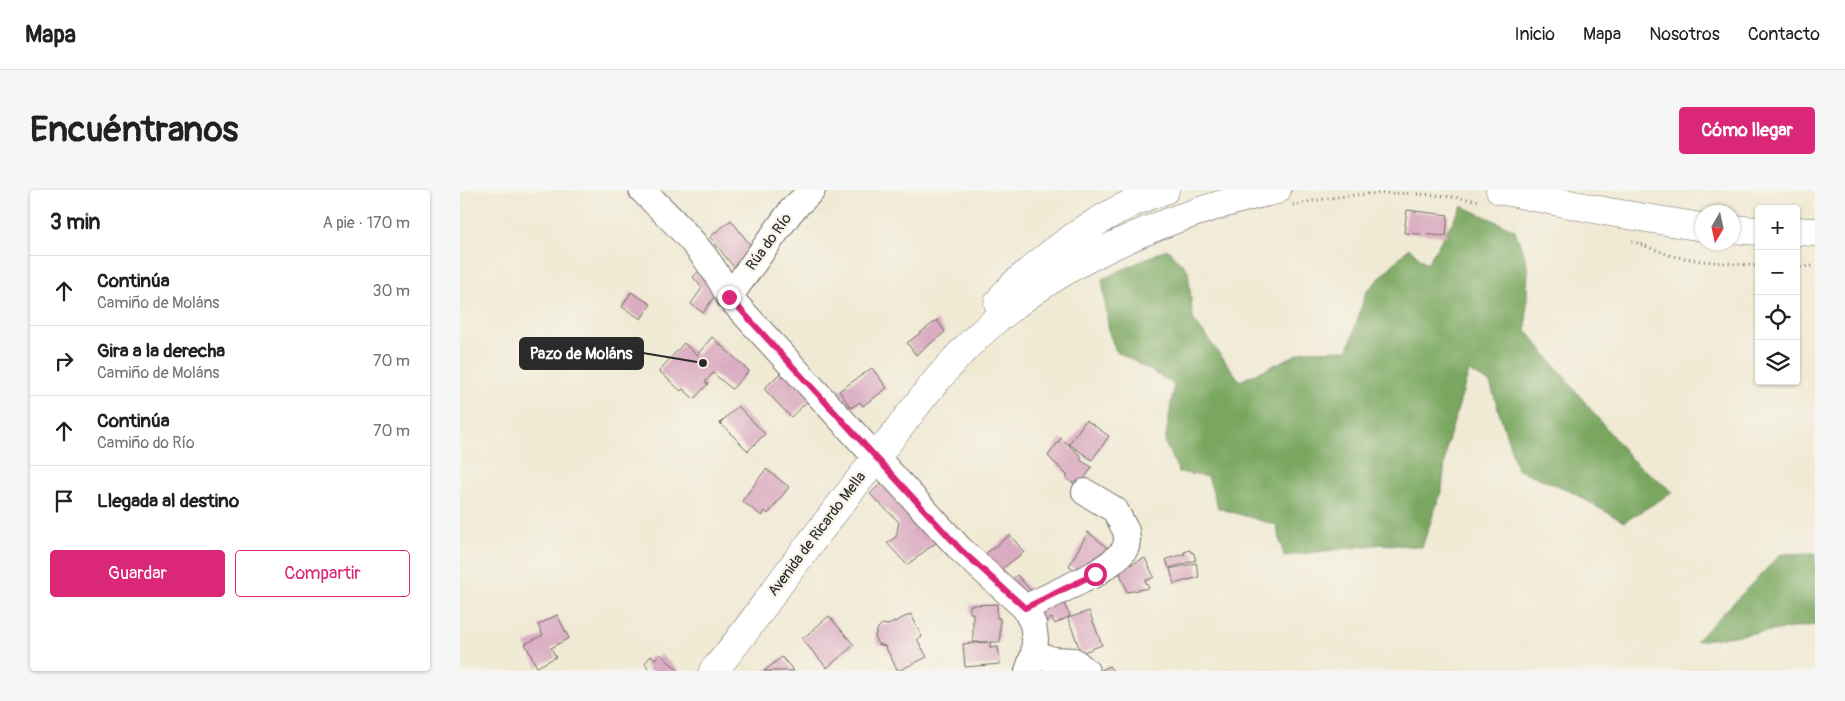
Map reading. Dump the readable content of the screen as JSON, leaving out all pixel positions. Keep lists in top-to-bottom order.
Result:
{
  "streets": {
    "main road": ["Avenida de Ricardo Mella"],
    "street": ["Rúa do Río"]
  },
  "places": ["Pazo de Moláns"],
  "north": "bottom",
  "page": {
    "header": "Mapa",
    "nav": [
      "Inicio",
      "Mapa",
      "Nosotros",
      "Contacto"
    ],
    "buttons": [
      "Cómo llegar",
      ["Guardar", "Compartir"]
    ],
    "title": "Encuéntranos",
    "heading": ["3 min", "A pie · 170 m"],
    "map_buttons": ["+", "−"],
    "list": [
      ["Continúa", "Camiño de Moláns", "30 m"],
      ["Gira a la derecha", "Camiño de Moláns", "70 m"],
      ["Continúa", "Camiño do Río", "70 m"],
      "Llegada al destino"
    ]
  }
}
